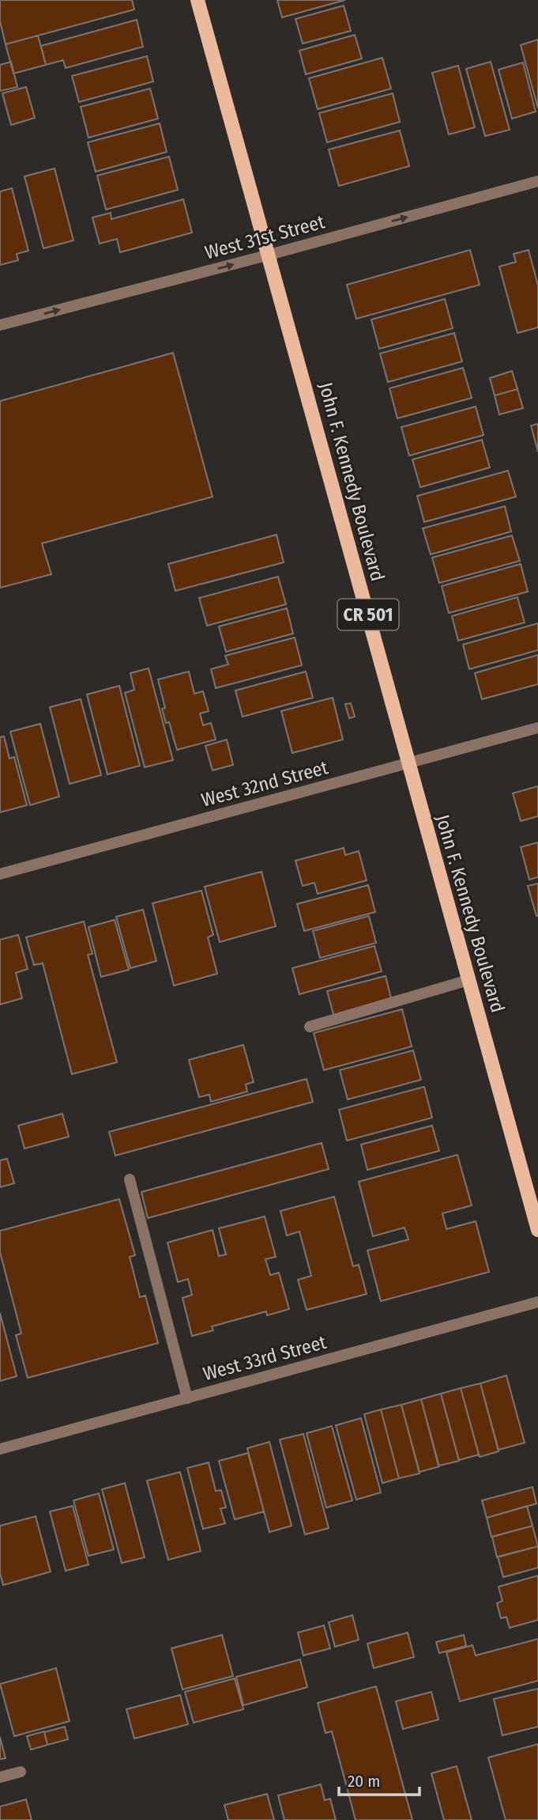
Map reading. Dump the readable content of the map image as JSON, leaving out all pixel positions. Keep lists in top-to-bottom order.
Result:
{
  "streets": {
    "main road": ["John F. Kennedy Boulevard", "CR 501"],
    "street": ["West 31st Street", "West 32nd Street", "West 33rd Street"]
  },
  "crossings": [
    ["West 31st Street", "John F. Kennedy Boulevard"],
    ["John F. Kennedy Boulevard", "West 32nd Street"]
  ],
  "one_way": ["West 31st Street"],
  "scale_bar": "20 m"
}
